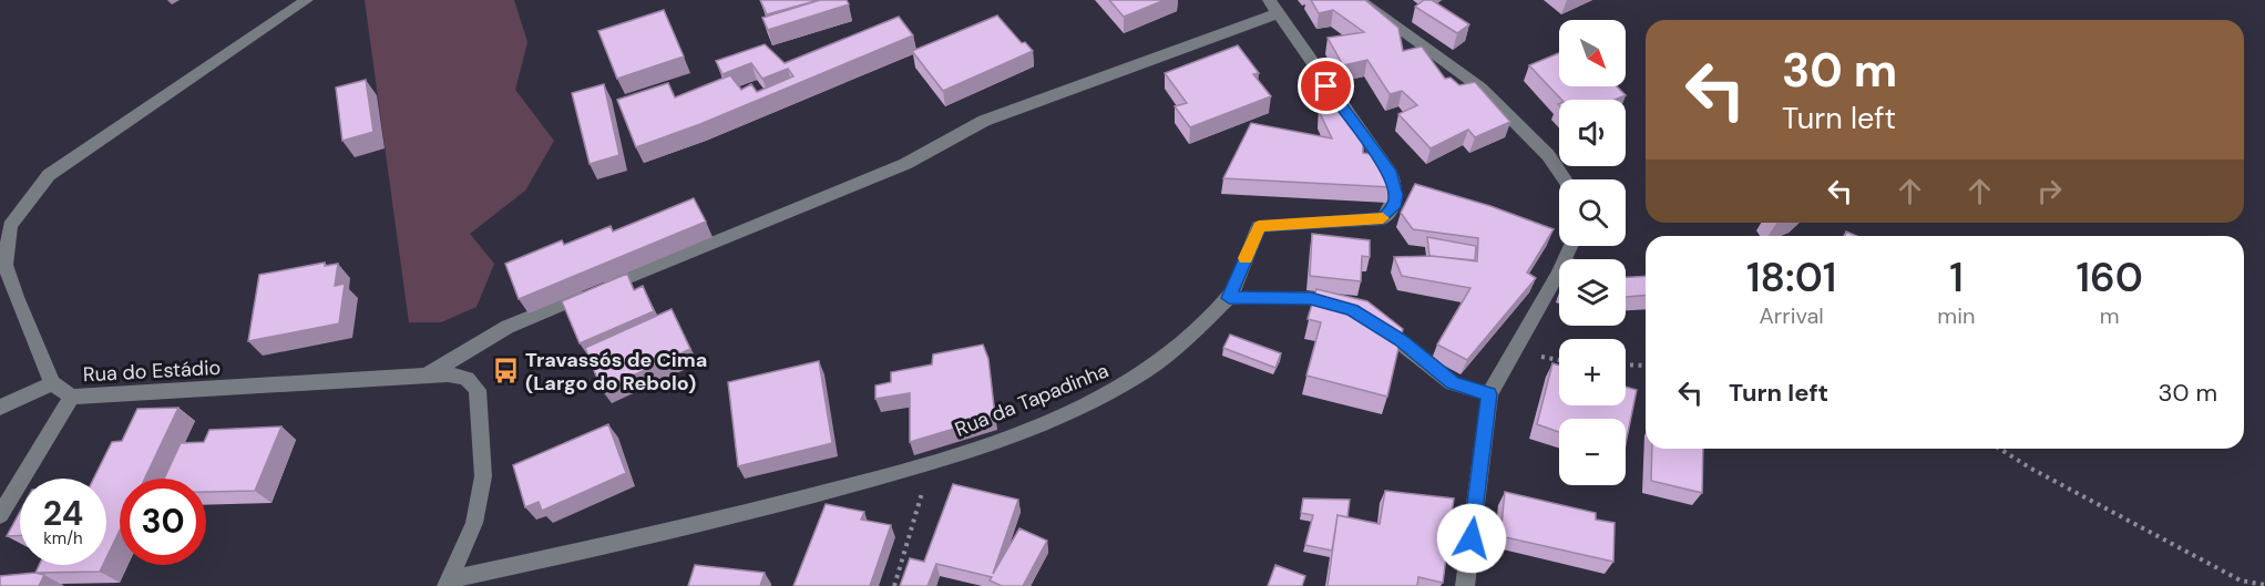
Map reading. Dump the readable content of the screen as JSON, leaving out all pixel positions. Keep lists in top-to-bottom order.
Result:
{
  "streets": {
    "street": ["Rua do Estádio", "Rua da Tapadinha"]
  },
  "crossings": [
    ["Rua do Estádio", "Rua da Tapadinha"]
  ],
  "places": {
    "bus stop": ["Travassós de Cima (Largo do Rebolo)"]
  },
  "north": "bottom right",
  "page": {
    "map_buttons": ["+", "−"],
    "turn": ["30 m", "Turn left"],
    "eta": [
      "18:01",
      "Arrival",
      "1",
      "min",
      "160",
      "m"
    ],
    "list": [
      {
        "name": "Turn left",
        "value": "30 m"
      }
    ],
    "speed": "24 km/h",
    "limit": "30"
  }
}
